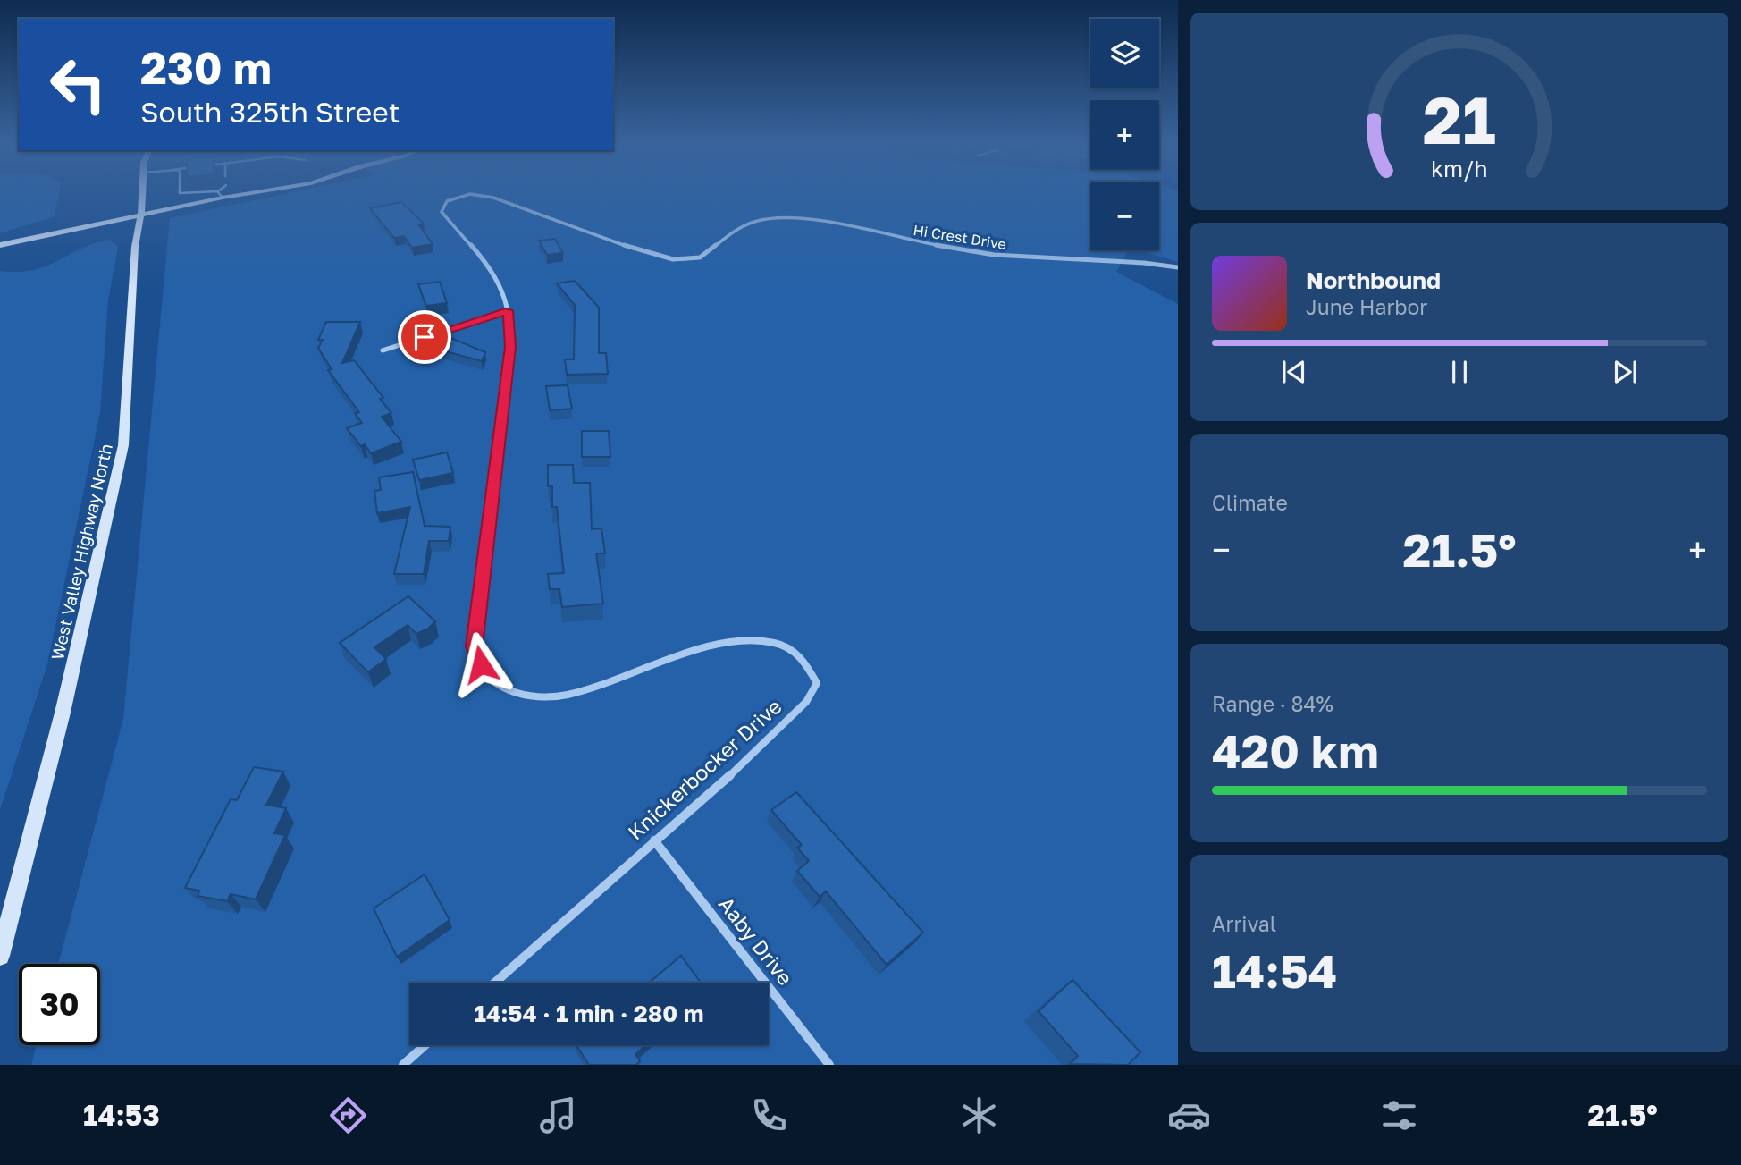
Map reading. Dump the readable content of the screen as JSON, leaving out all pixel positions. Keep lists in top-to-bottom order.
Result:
{
  "streets": {
    "main road": ["West Valley Highway North"],
    "street": ["Hi Crest Drive", "Knickerbocker Drive", "Aaby Drive"]
  },
  "crossings": [
    ["Hi Crest Drive", "Knickerbocker Drive"],
    ["Knickerbocker Drive", "Aaby Drive"]
  ],
  "page": {
    "map_buttons": ["+", "−"],
    "turn": ["230 m", "South 325th Street"],
    "song": ["Northbound", "June Harbor"],
    "tile": [
      "Climate",
      ["Range · 84%", "420 km"],
      ["Arrival", "14:54"]
    ],
    "heat": ["−", "21.5°", "+"],
    "limit": "30",
    "trip": "14:54 · 1 min · 280 m",
    "tabs": ["14:53", "21.5°"],
    "gauge": ["21", "km/h"]
  }
}
